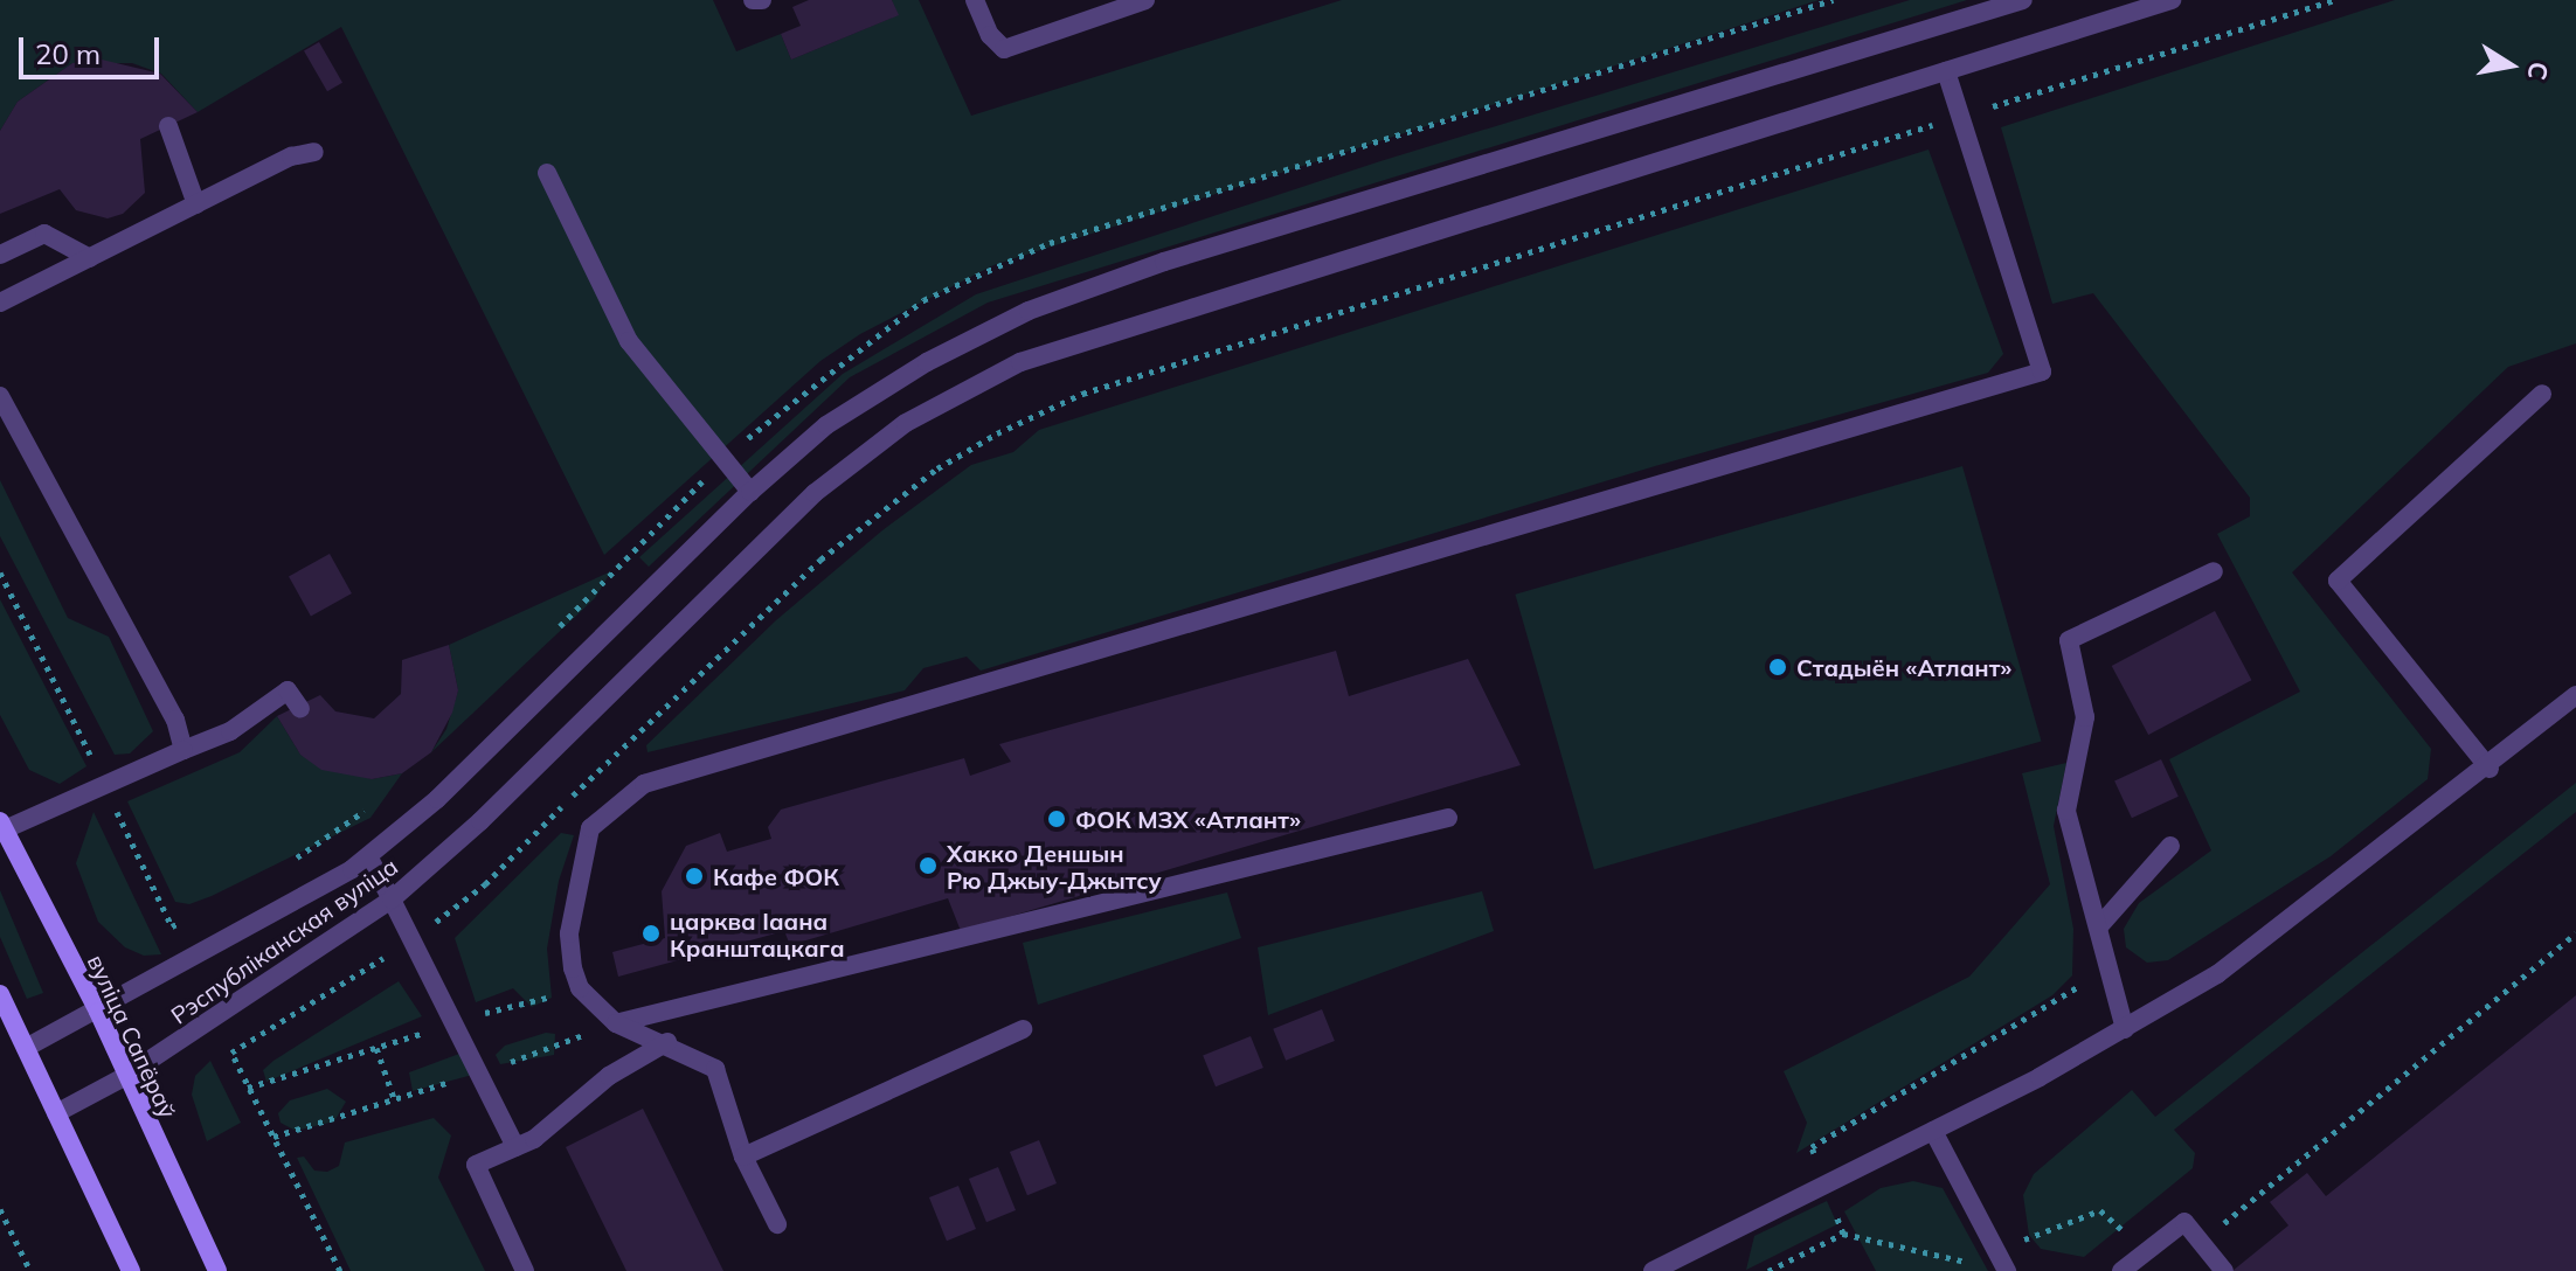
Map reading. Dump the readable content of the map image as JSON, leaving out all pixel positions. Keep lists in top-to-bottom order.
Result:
{
  "streets": {
    "main road": ["вуліца Сапёраў"],
    "street": ["Рэспубліканская вуліца"]
  },
  "crossings": [
    ["Рэспубліканская вуліца", "вуліца Сапёраў"]
  ],
  "places": [
    "Стадыён «Атлант»",
    "ФОК МЗХ «Атлант»",
    "Хакко Деншын Рю Джыу-Джытсу",
    "Кафе ФОК",
    "царква Іаана Кранштацкага"
  ],
  "scale_bar": "20 m",
  "north": "right"
}
